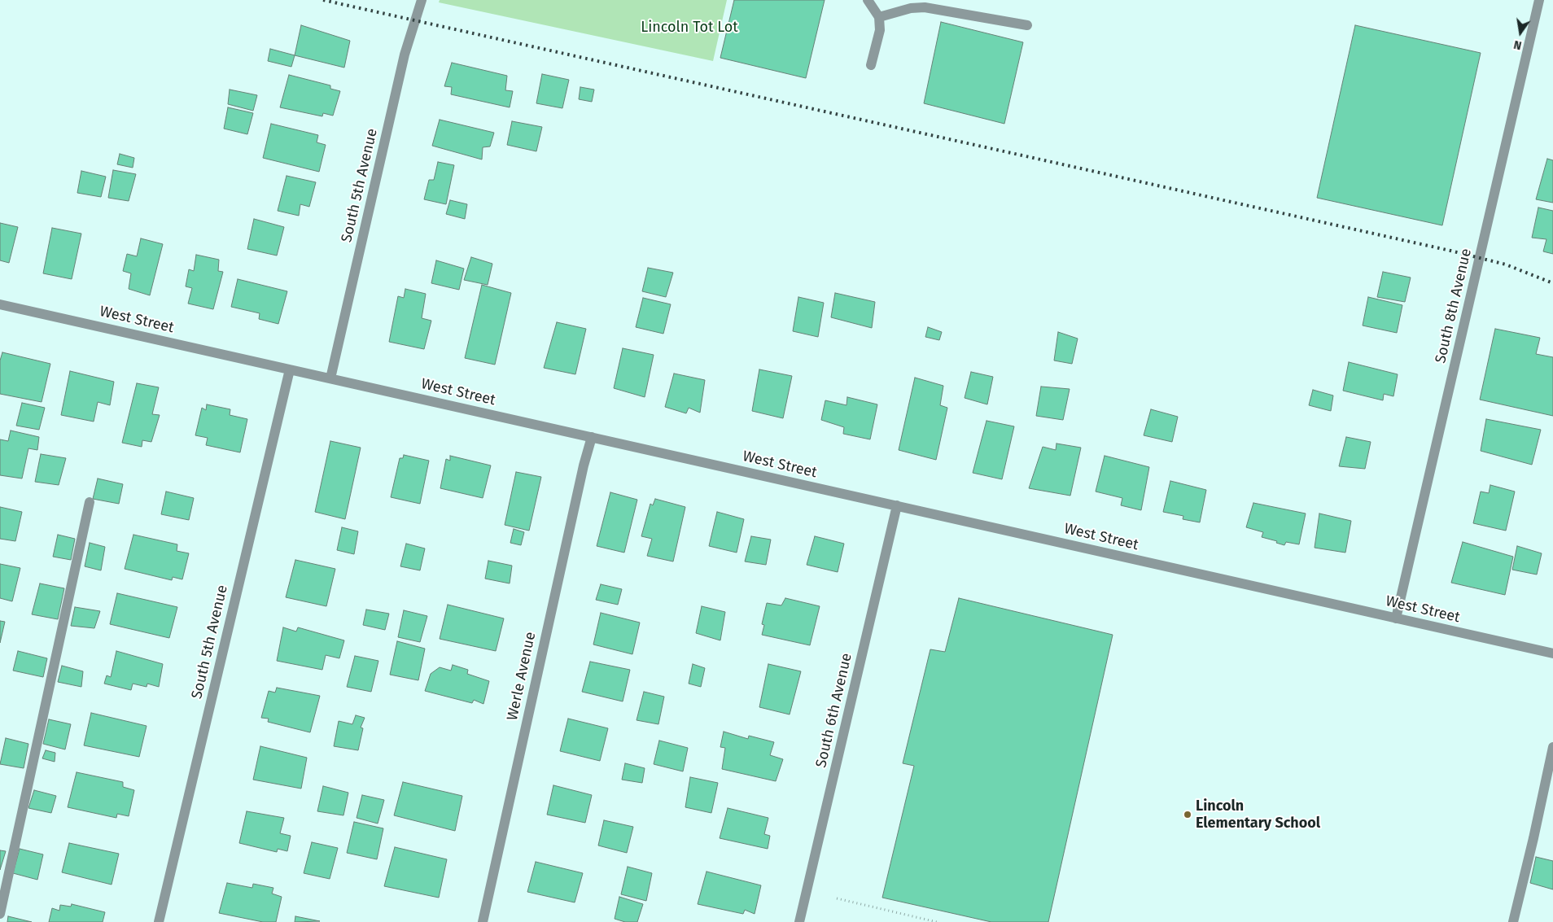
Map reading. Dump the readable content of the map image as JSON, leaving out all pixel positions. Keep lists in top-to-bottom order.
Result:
{
  "streets": {
    "street": [
      "South 5th Avenue",
      "South 8th Avenue",
      "West Street",
      "Werle Avenue",
      "South 6th Avenue"
    ]
  },
  "crossings": [
    ["South 5th Avenue", "West Street"],
    ["South 8th Avenue", "West Street"],
    ["West Street", "Werle Avenue"],
    ["West Street", "South 6th Avenue"]
  ],
  "parks": ["Lincoln Tot Lot"],
  "places": ["Lincoln Elementary School"],
  "north": "bottom"
}
